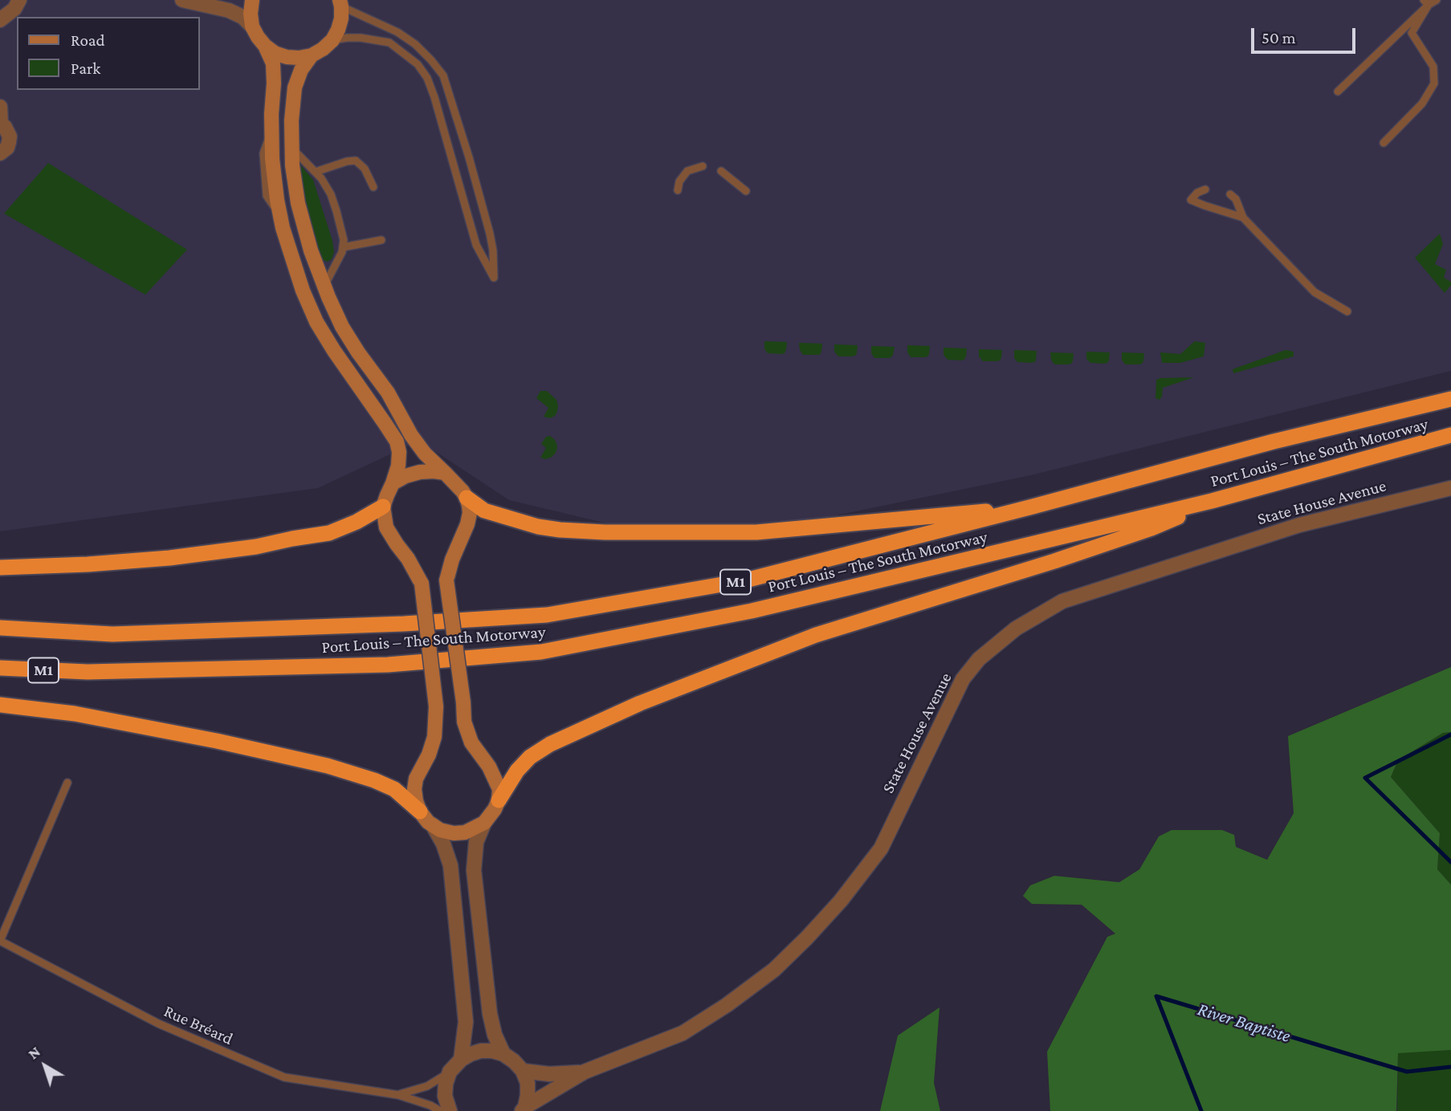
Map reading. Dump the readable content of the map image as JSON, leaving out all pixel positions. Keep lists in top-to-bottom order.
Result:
{
  "streets": {
    "highway": ["Port Louis – The South Motorway", "M1"],
    "street": ["State House Avenue"],
    "lane": ["Rue Bréard"]
  },
  "water": ["River Baptiste"],
  "legend": ["Road", "Park"],
  "scale_bar": "50 m",
  "north": "top left"
}
